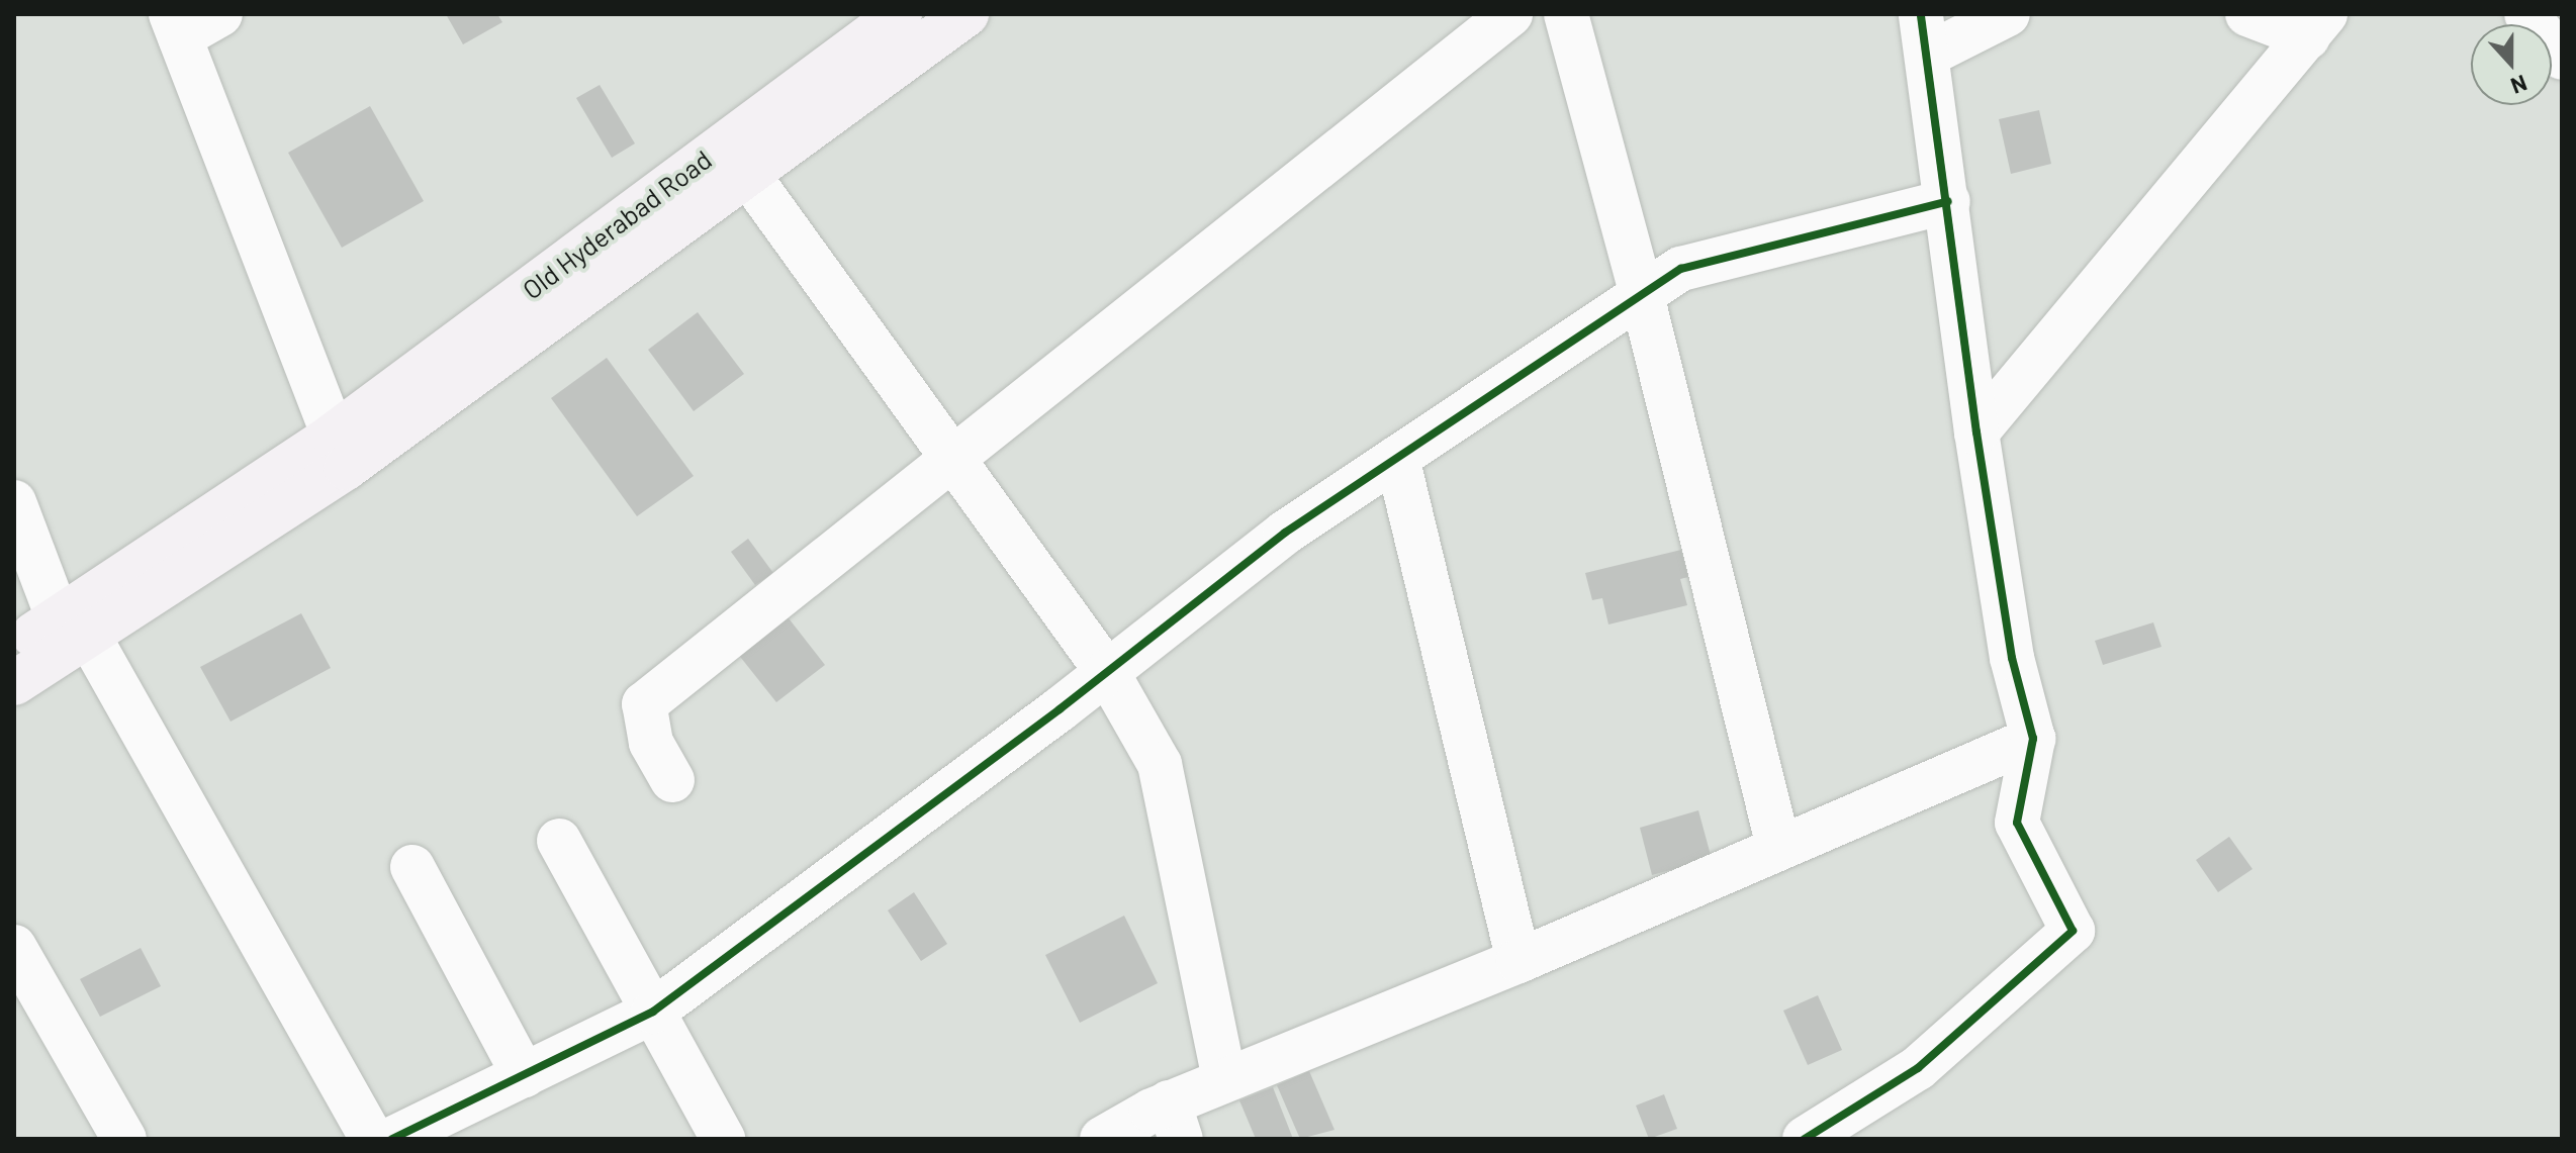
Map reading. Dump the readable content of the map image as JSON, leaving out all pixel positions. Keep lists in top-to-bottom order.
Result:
{
  "streets": {
    "main road": ["Old Hyderabad Road"]
  },
  "north": "bottom"
}
